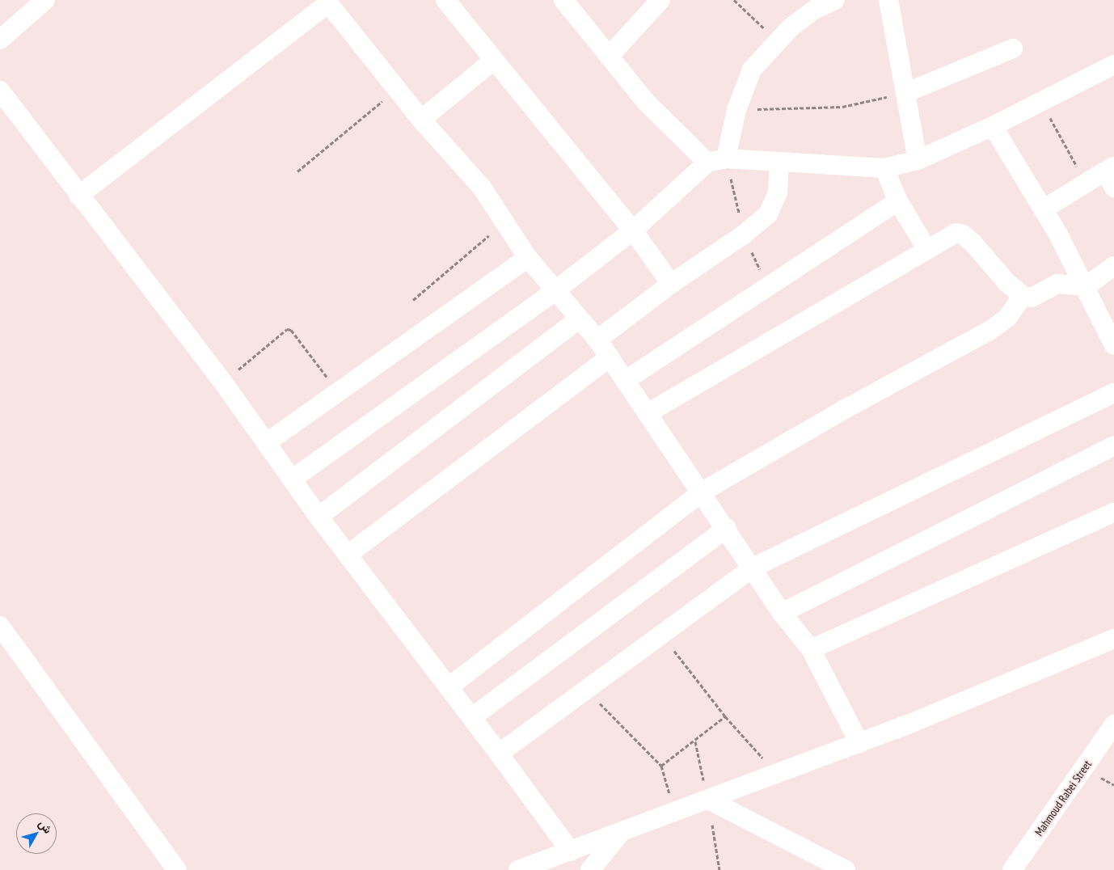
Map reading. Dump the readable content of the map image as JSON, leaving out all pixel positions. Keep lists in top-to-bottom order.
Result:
{
  "streets": {
    "street": ["Mahmoud Rabei Street"]
  },
  "north": "top right"
}
